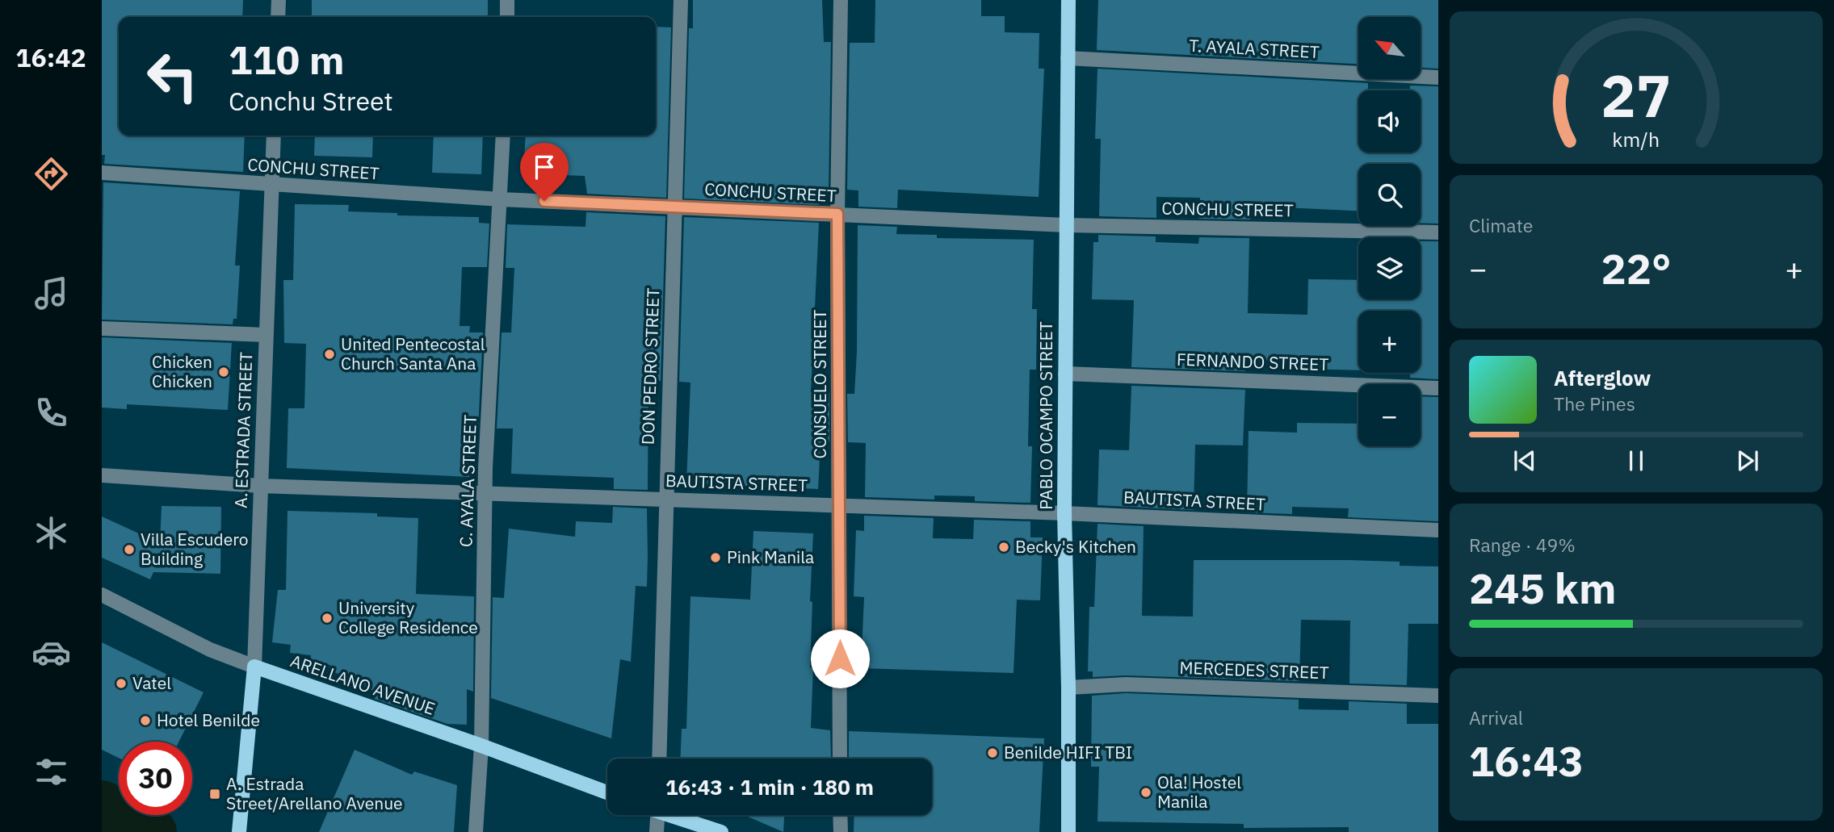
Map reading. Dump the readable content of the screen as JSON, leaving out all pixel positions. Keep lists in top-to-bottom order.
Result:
{
  "streets": {
    "main road": ["PABLO OCAMPO STREET", "A. ESTRADA STREET", "ARELLANO AVENUE"],
    "street": [
      "T. AYALA STREET",
      "CONCHU STREET",
      "FERNANDO STREET",
      "DON PEDRO STREET",
      "CONSUELO STREET",
      "C. AYALA STREET",
      "BAUTISTA STREET",
      "MERCEDES STREET"
    ]
  },
  "crossings": [
    ["T. AYALA STREET", "PABLO OCAMPO STREET"],
    ["CONCHU STREET", "DON PEDRO STREET"],
    ["CONCHU STREET", "CONSUELO STREET"],
    ["CONCHU STREET", "PABLO OCAMPO STREET"],
    ["CONCHU STREET", "A. ESTRADA STREET"],
    ["CONCHU STREET", "C. AYALA STREET"],
    ["FERNANDO STREET", "PABLO OCAMPO STREET"],
    ["DON PEDRO STREET", "BAUTISTA STREET"],
    ["CONSUELO STREET", "BAUTISTA STREET"],
    ["PABLO OCAMPO STREET", "BAUTISTA STREET"],
    ["PABLO OCAMPO STREET", "MERCEDES STREET"],
    ["A. ESTRADA STREET", "BAUTISTA STREET"],
    ["A. ESTRADA STREET", "ARELLANO AVENUE"],
    ["C. AYALA STREET", "BAUTISTA STREET"],
    ["C. AYALA STREET", "ARELLANO AVENUE"]
  ],
  "places": {
    "other": [
      "United Pentecostal Church Santa Ana",
      "Chicken Chicken",
      "Becky's Kitchen",
      "Villa Escudero Building",
      "Pink Manila",
      "University College Residence",
      "Vatel",
      "Hotel Benilde",
      "Benilde HIFI TBI",
      "Ola! Hostel Manila"
    ],
    "transit": ["A. Estrada Street/Arellano Avenue"]
  },
  "north": "top left",
  "page": {
    "tabs": "16:42",
    "map_buttons": ["+", "−"],
    "turn": ["110 m", "Conchu Street"],
    "tile": [
      "Climate",
      ["Range · 49%", "245 km"],
      ["Arrival", "16:43"]
    ],
    "heat": ["−", "22°", "+"],
    "song": ["Afterglow", "The Pines"],
    "limit": "30",
    "trip": "16:43 · 1 min · 180 m",
    "gauge": ["27", "km/h"]
  }
}
